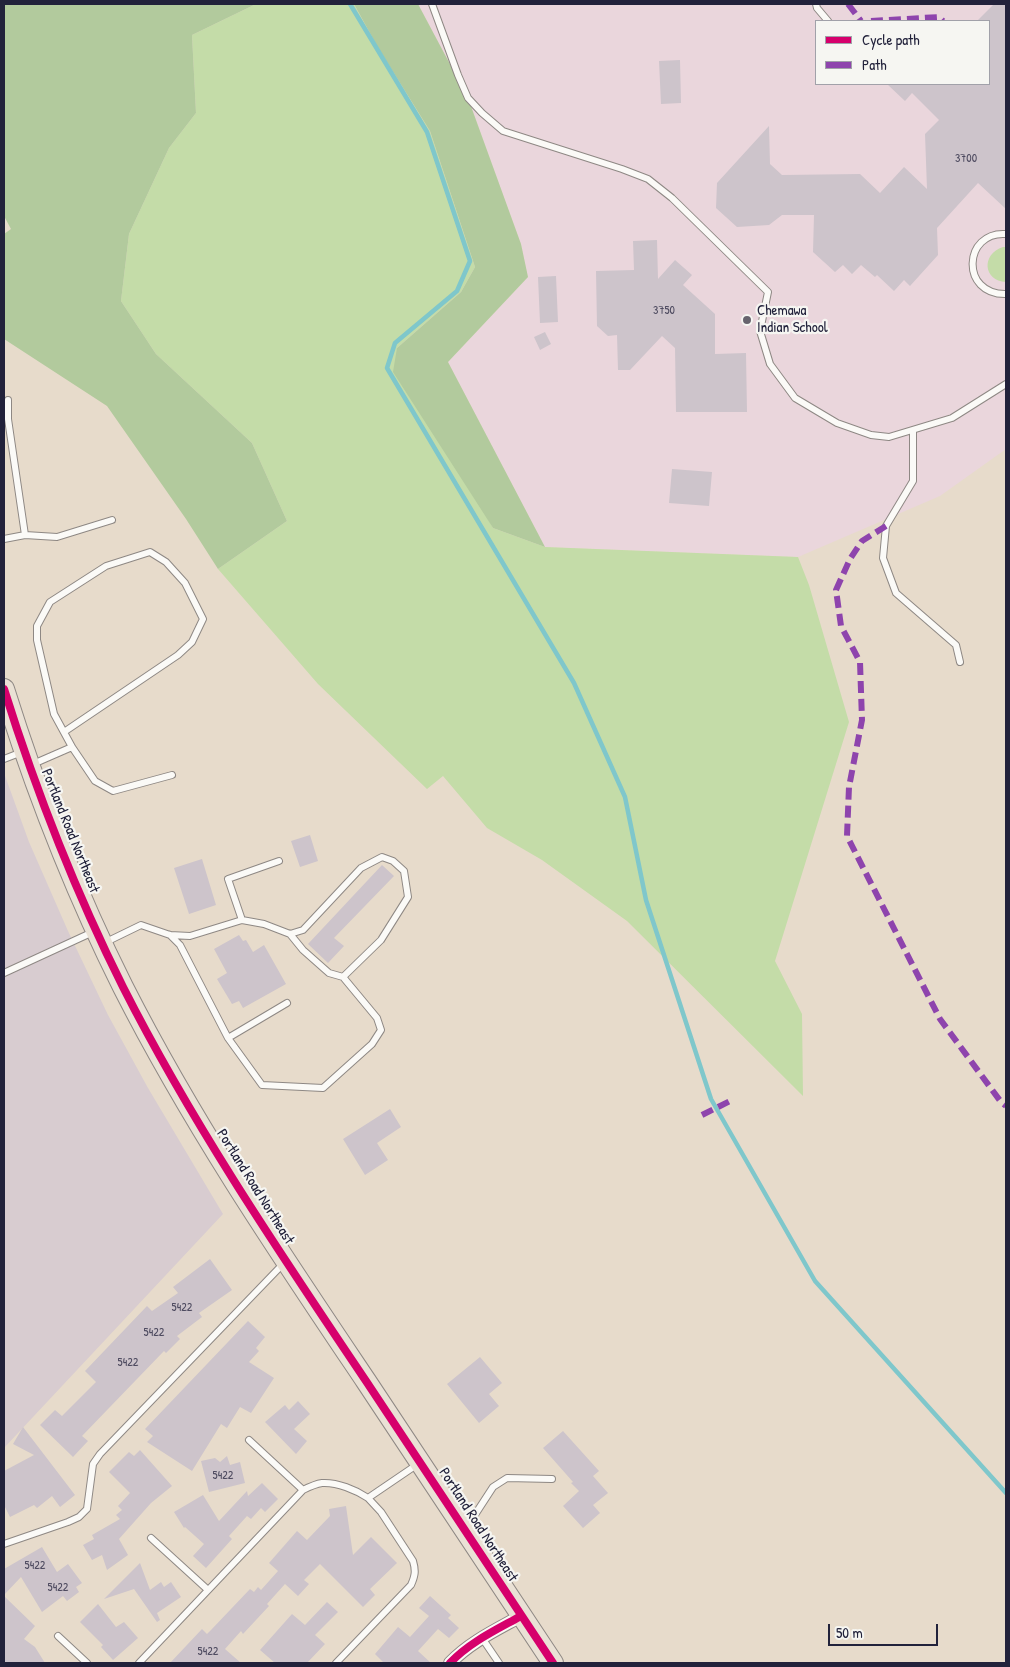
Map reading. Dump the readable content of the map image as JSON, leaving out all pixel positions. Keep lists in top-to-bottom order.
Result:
{
  "streets": {
    "main road": ["Portland Road Northeast"]
  },
  "places": ["Chemawa Indian School"],
  "house_numbers": [
    "3700",
    "3750",
    "5422",
    "5422",
    "5422",
    "5422",
    "5422",
    "5422",
    "5422"
  ],
  "legend": ["Cycle path", "Path"],
  "scale_bar": "50 m"
}
